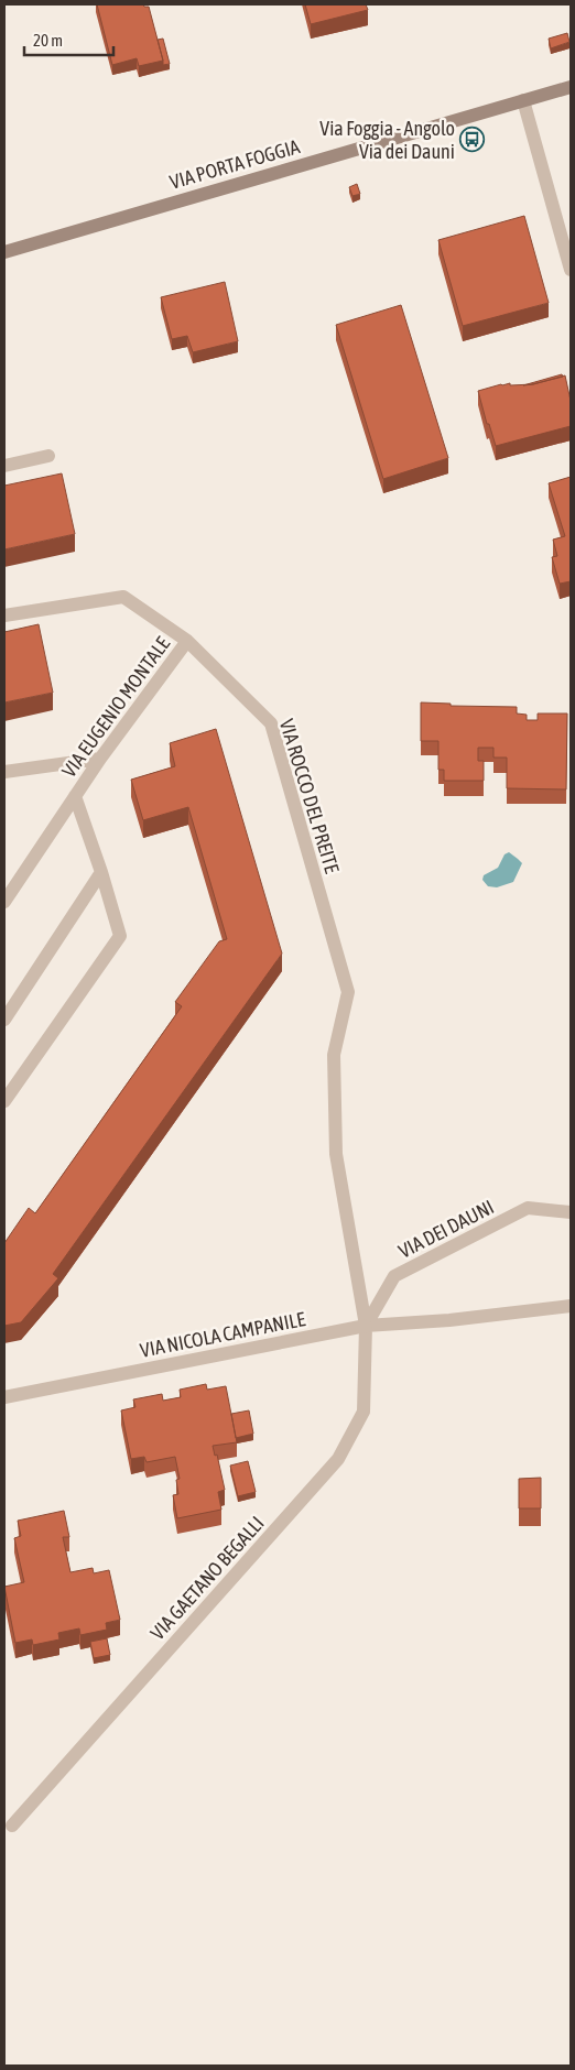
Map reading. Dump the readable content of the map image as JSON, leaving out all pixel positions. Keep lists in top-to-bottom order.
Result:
{
  "streets": {
    "main road": ["VIA PORTA FOGGIA"],
    "street": [
      "VIA EUGENIO MONTALE",
      "VIA ROCCO DEL PREITE",
      "VIA DEI DAUNI",
      "VIA NICOLA CAMPANILE",
      "VIA GAETANO BEGALLI"
    ]
  },
  "crossings": [
    ["VIA EUGENIO MONTALE", "VIA ROCCO DEL PREITE"],
    ["VIA ROCCO DEL PREITE", "VIA GAETANO BEGALLI"],
    ["VIA DEI DAUNI", "VIA NICOLA CAMPANILE"],
    ["VIA DEI DAUNI", "VIA GAETANO BEGALLI"],
    ["VIA NICOLA CAMPANILE", "VIA GAETANO BEGALLI"]
  ],
  "places": {
    "bus stop": ["Via Foggia - Angolo Via dei Dauni"]
  },
  "scale_bar": "20 m"
}
